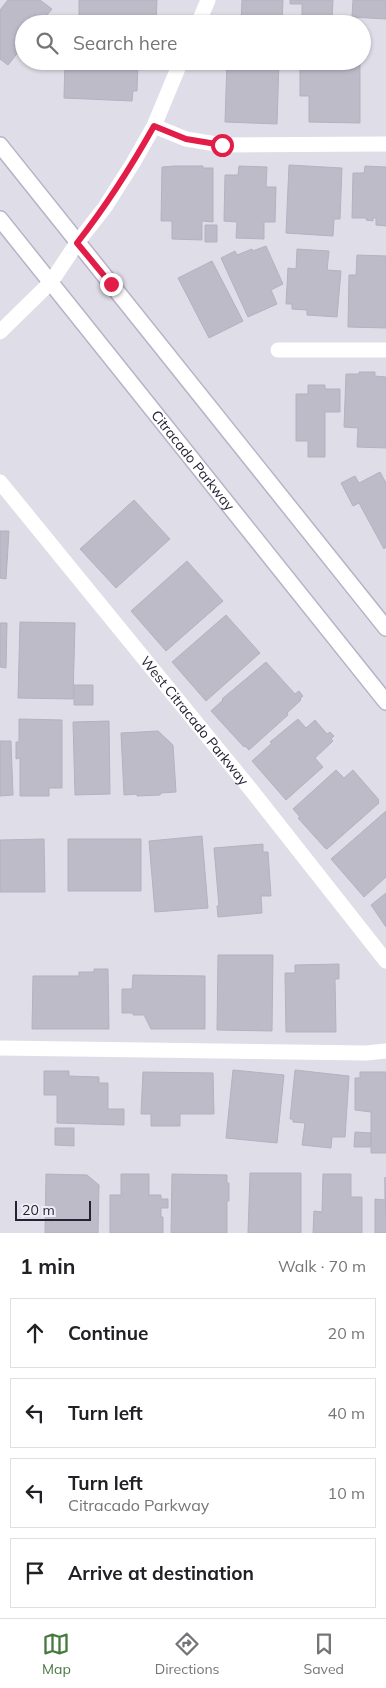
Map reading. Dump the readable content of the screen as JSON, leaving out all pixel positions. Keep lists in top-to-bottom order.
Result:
{
  "streets": {
    "street": ["Citracado Parkway", "West Citracado Parkway"]
  },
  "scale_bar": "20 m",
  "page": {
    "search": "Search here",
    "scale": "20 m",
    "heading": ["1 min", "Walk · 70 m"],
    "list": [
      ["Continue", "20 m"],
      ["Turn left", "40 m"],
      ["Turn left", "Citracado Parkway", "10 m"],
      "Arrive at destination"
    ],
    "nav": ["Map", "Directions", "Saved"]
  }
}
